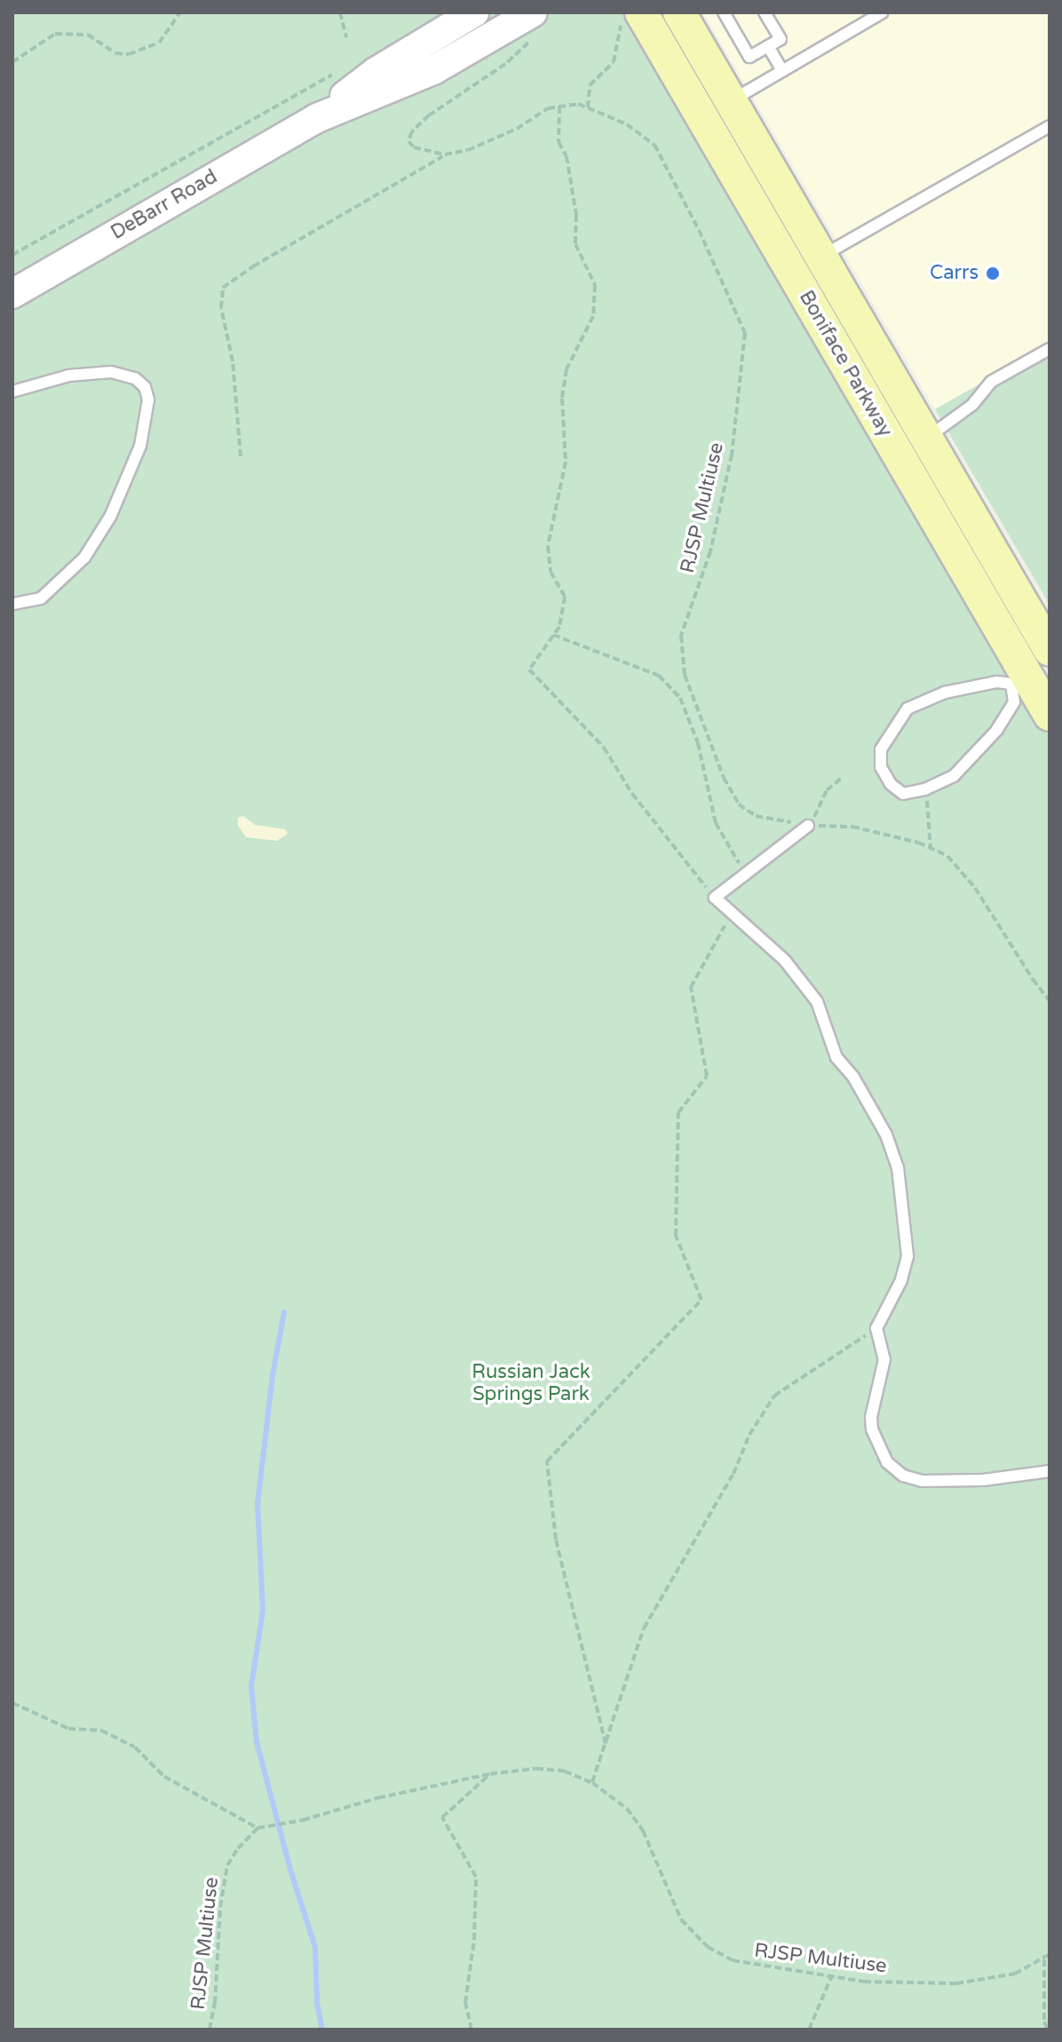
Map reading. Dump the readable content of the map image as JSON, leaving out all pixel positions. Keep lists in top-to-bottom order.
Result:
{
  "streets": {
    "main road": ["DeBarr Road", "Boniface Parkway"],
    "path": ["RJSP Multiuse"]
  },
  "parks": ["Russian Jack Springs Park"],
  "places": ["Carrs"]
}
